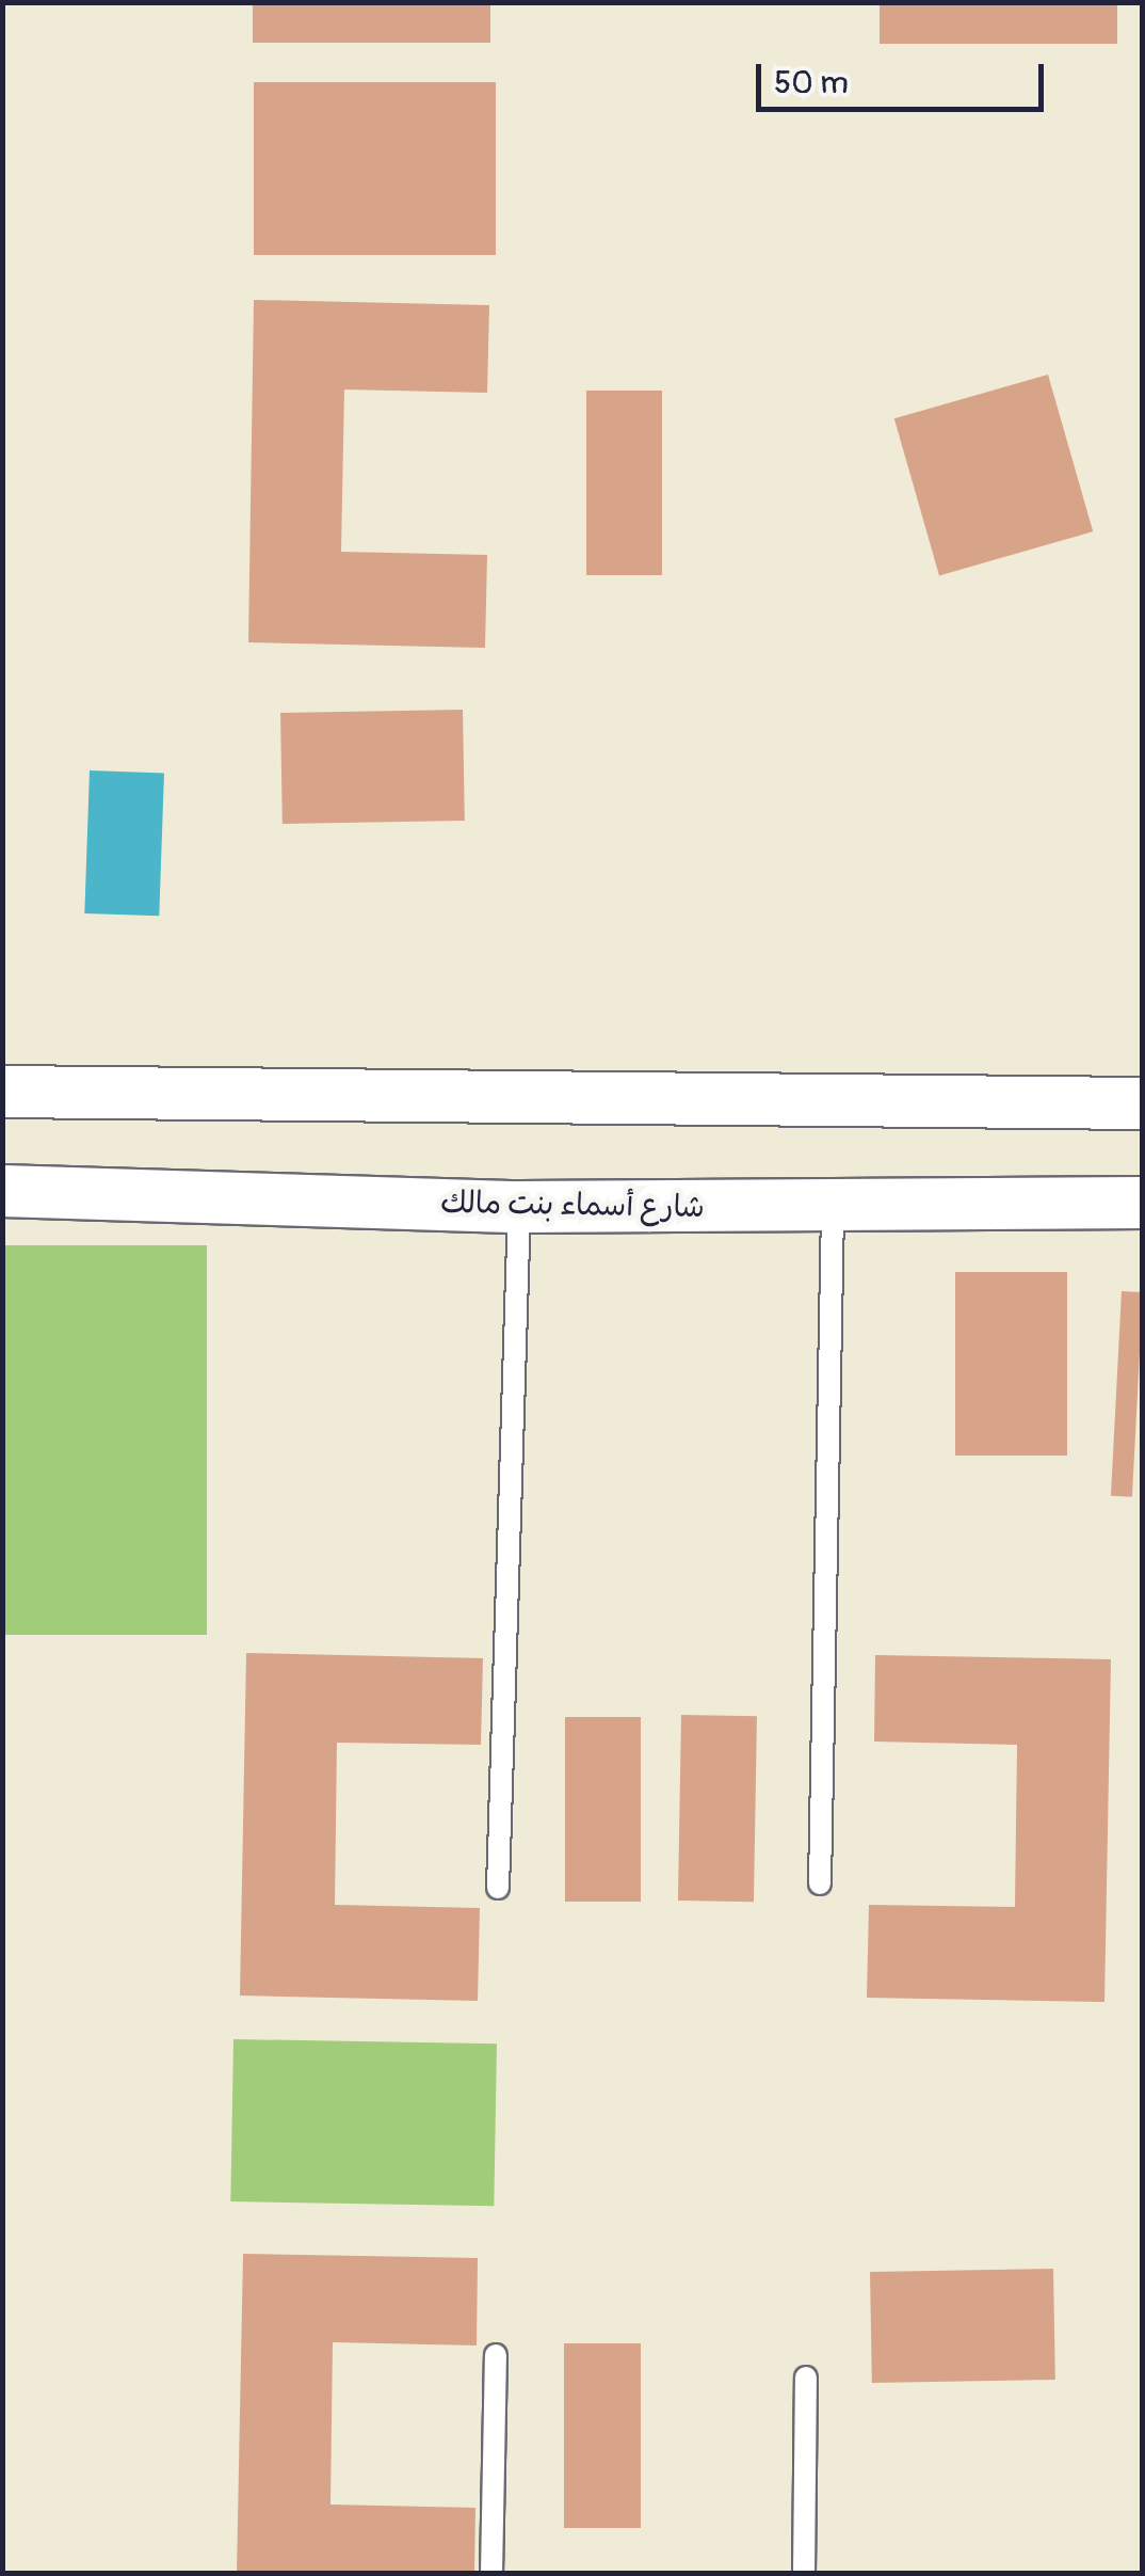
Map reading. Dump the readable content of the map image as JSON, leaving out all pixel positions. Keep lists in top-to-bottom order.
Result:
{
  "streets": {
    "street": ["شارع أسماء بنت مالك"]
  },
  "scale_bar": "50 m"
}
